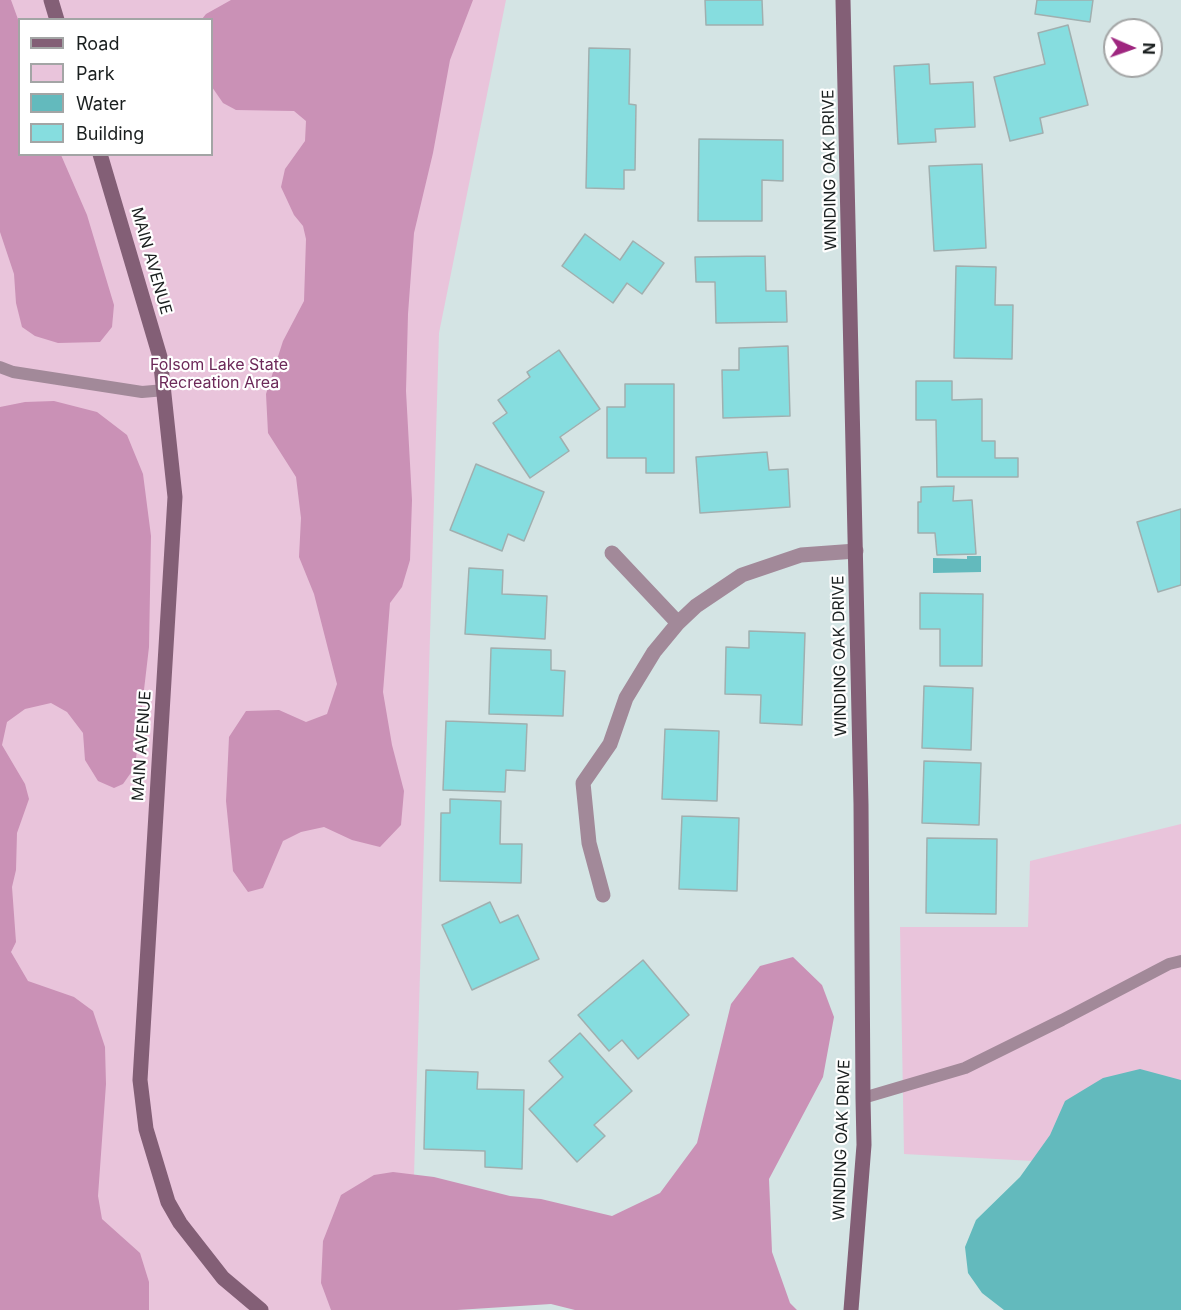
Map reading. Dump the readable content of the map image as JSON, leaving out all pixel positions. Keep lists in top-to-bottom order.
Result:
{
  "streets": {
    "street": ["WINDING OAK DRIVE", "MAIN AVENUE"]
  },
  "parks": ["Folsom Lake State Recreation Area"],
  "legend": [
    "Road",
    "Park",
    "Water",
    "Building"
  ],
  "north": "right"
}
